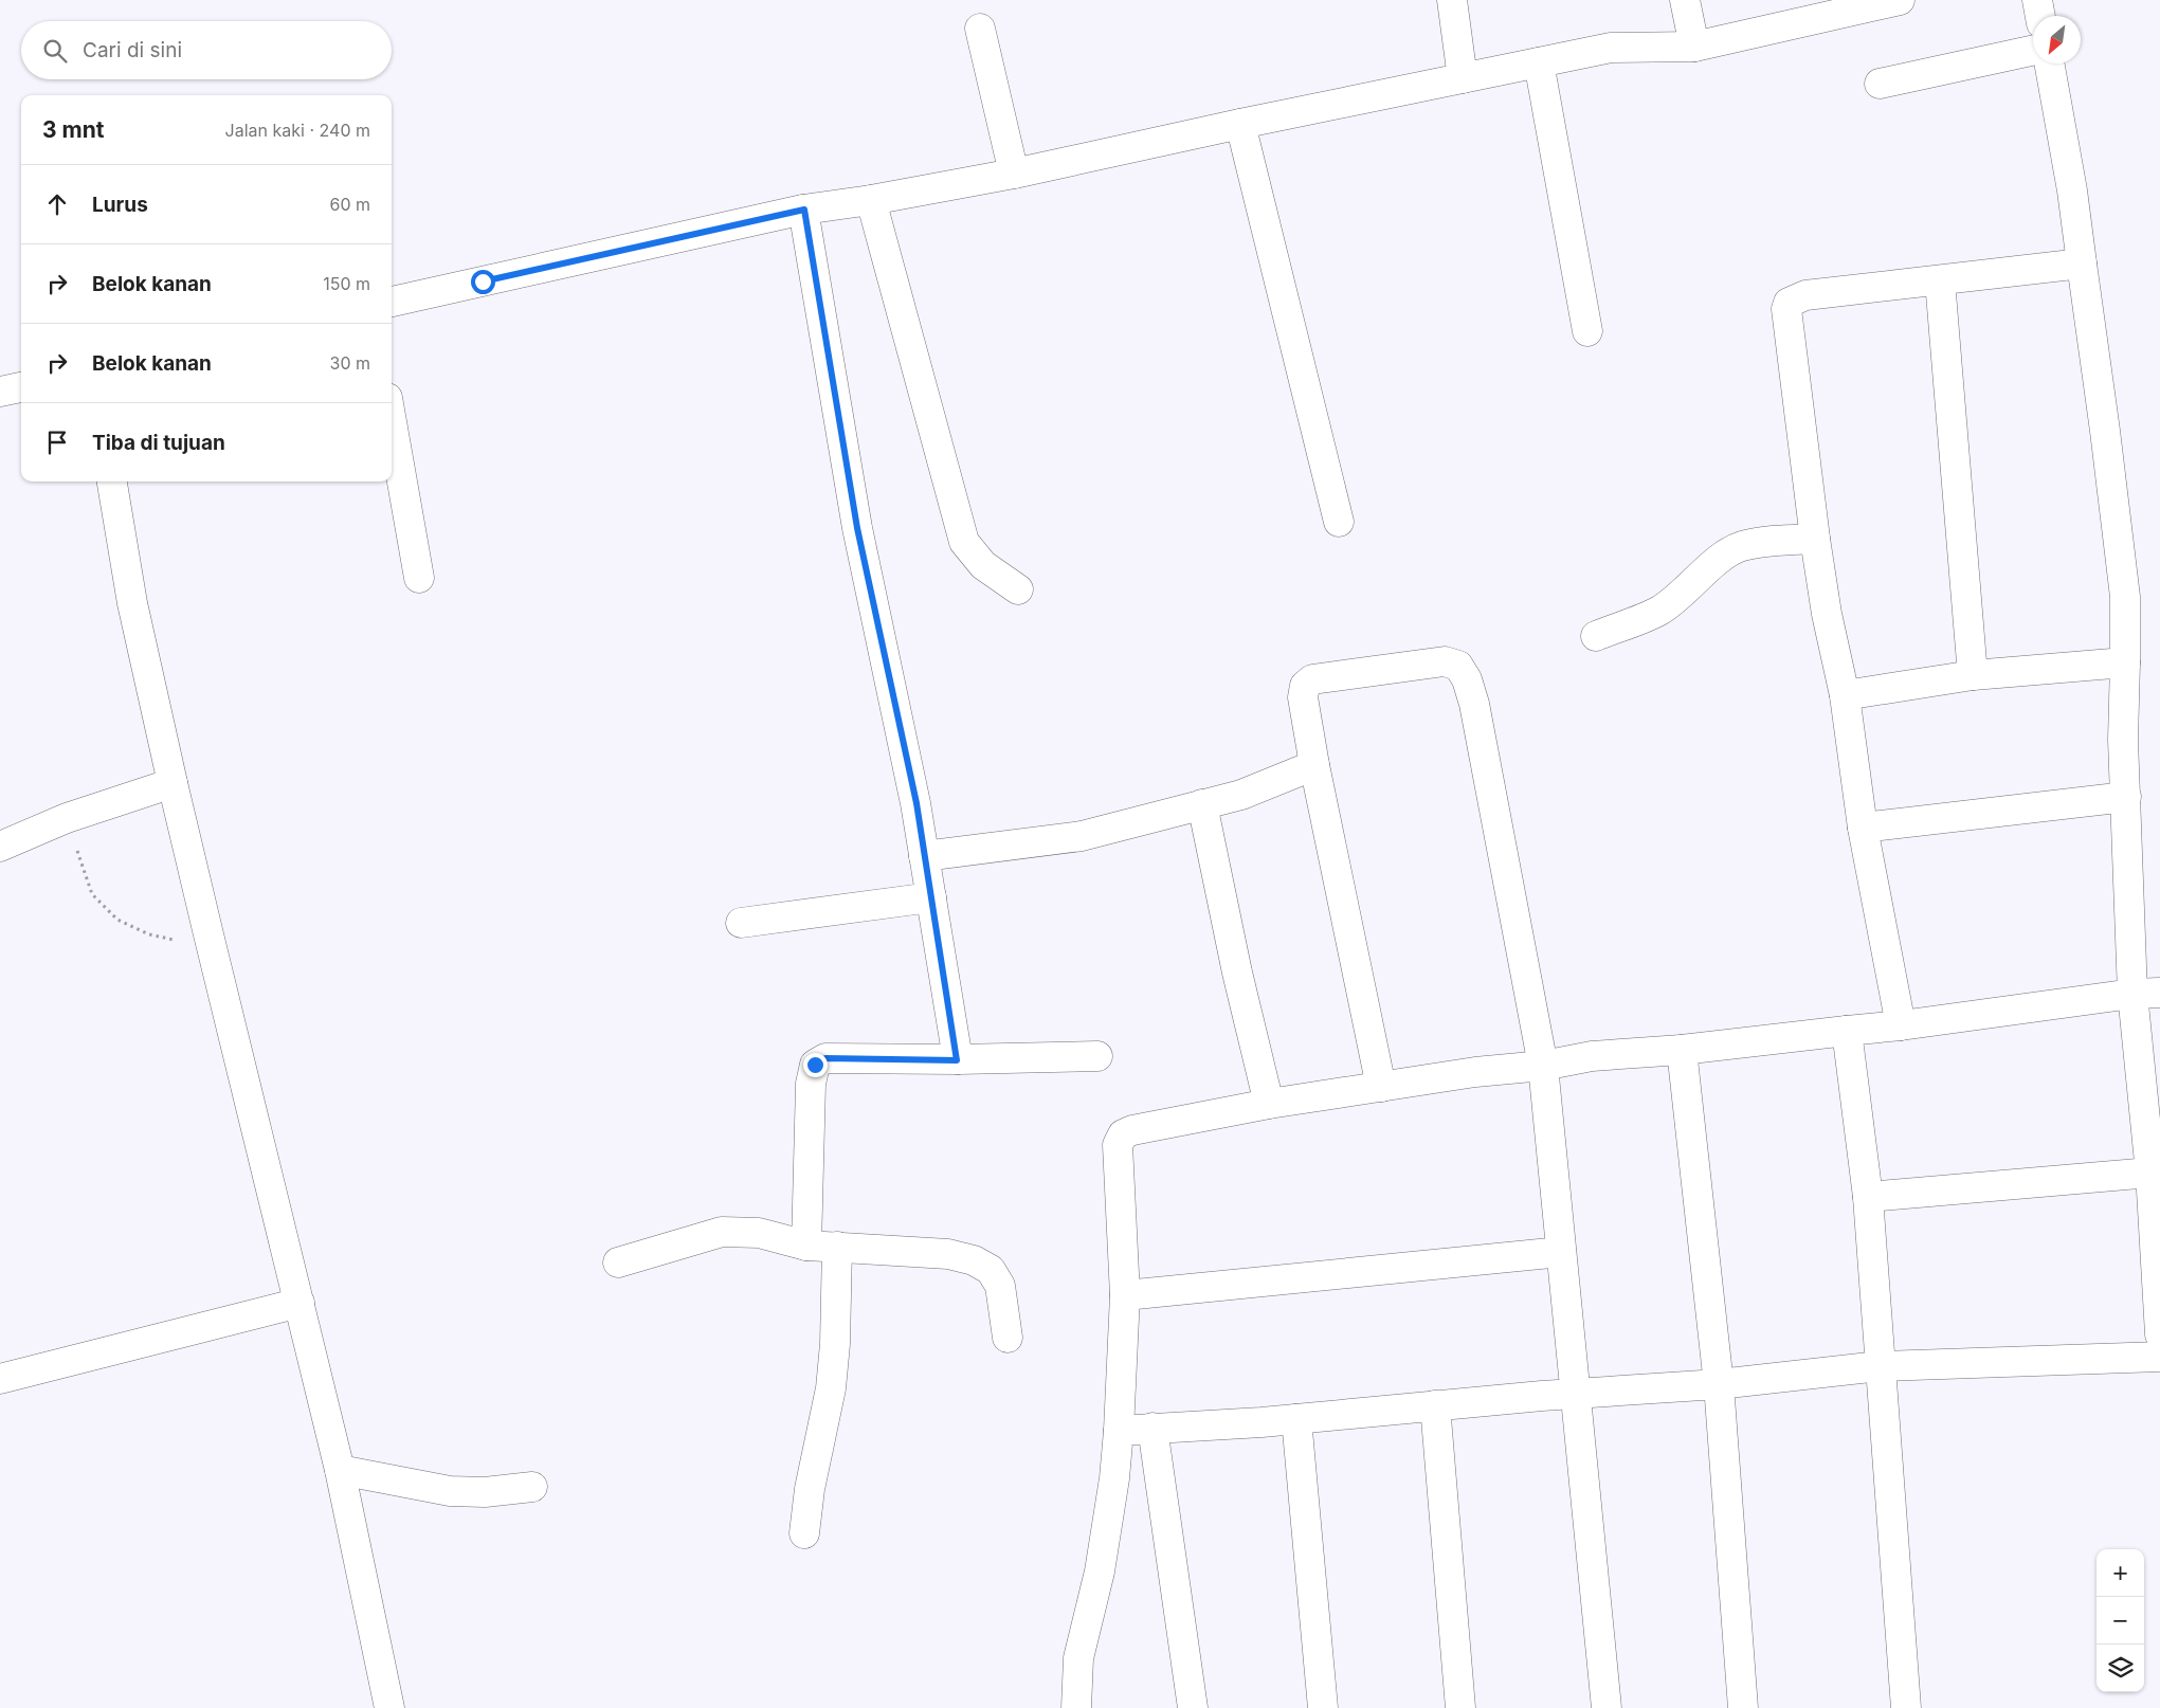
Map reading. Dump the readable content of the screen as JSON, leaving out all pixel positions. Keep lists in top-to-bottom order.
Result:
{
  "north": "bottom left",
  "page": {
    "search": "Cari di sini",
    "heading": ["3 mnt", "Jalan kaki · 240 m"],
    "list": [
      ["Lurus", "60 m"],
      ["Belok kanan", "150 m"],
      ["Belok kanan", "30 m"],
      "Tiba di tujuan"
    ],
    "map_buttons": ["+", "−"]
  }
}
